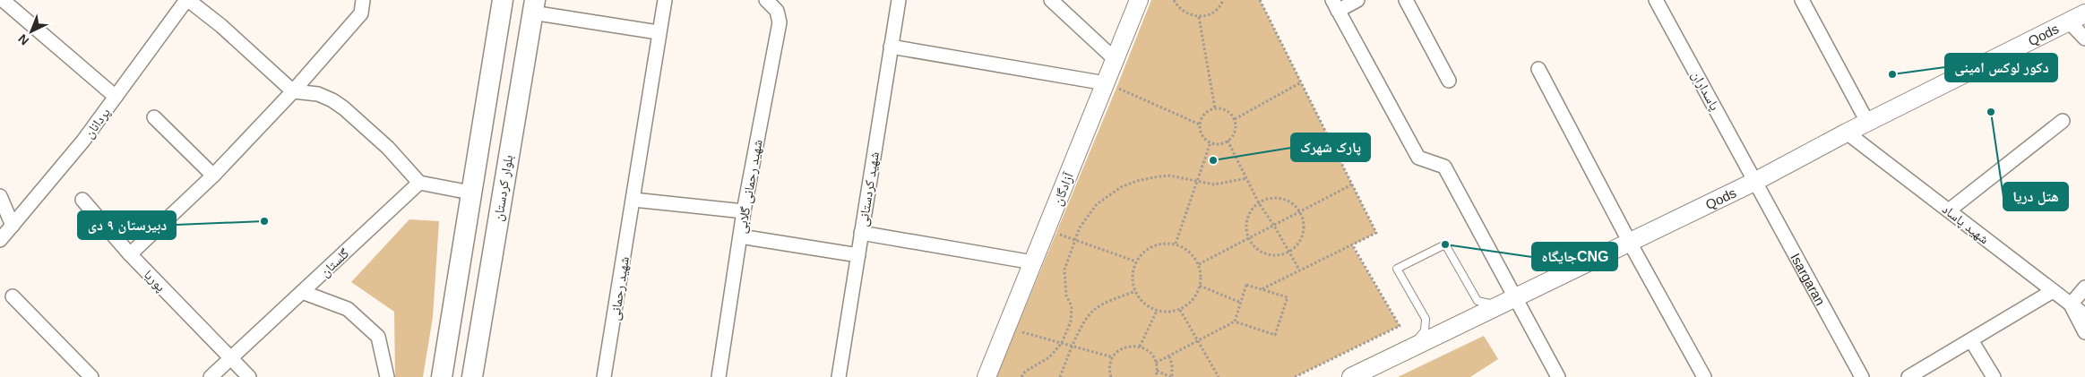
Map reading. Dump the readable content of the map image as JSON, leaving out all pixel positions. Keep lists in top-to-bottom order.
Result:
{
  "streets": {
    "main road": ["Qods", "بلوار کردستان", "آزادگان"],
    "street": [
      "پاسداران",
      "پردانان",
      "شهید رحمانی گلابی",
      "شهید کردستانی",
      "شهید پاساد",
      "گلستان",
      "Isargaran",
      "پوریا",
      "شهید رحمانی"
    ]
  },
  "crossings": [
    ["Qods", "پاسداران"],
    ["Qods", "شهید پاساد"],
    ["Qods", "Isargaran"],
    ["پاسداران", "Isargaran"],
    ["گلستان", "پوریا"]
  ],
  "places": [
    "دکور لوکس امینی",
    "هتل دریا",
    "پارک شهرک",
    "دبیرستان ۹ دی",
    "جایگاهCNG"
  ],
  "north": "bottom left"
}
